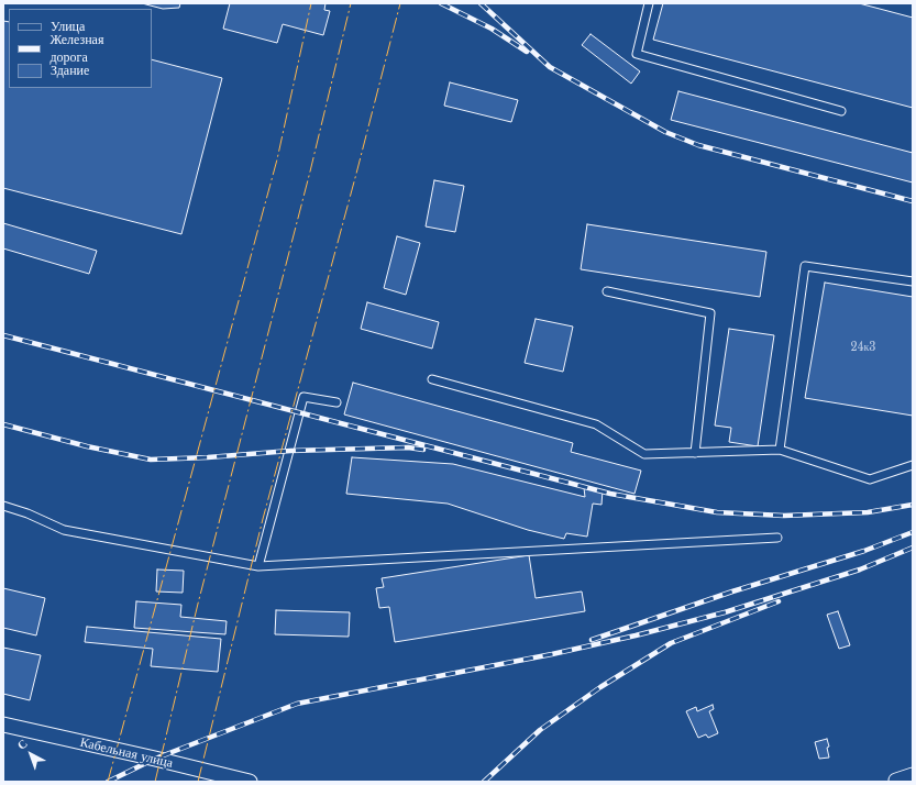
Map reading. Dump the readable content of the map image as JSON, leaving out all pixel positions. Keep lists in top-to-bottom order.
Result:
{
  "streets": {
    "street": ["Кабельная улица"]
  },
  "house_numbers": ["24к3"],
  "legend": ["Улица", "Железная дорога", "Здание"],
  "north": "top left"
}
